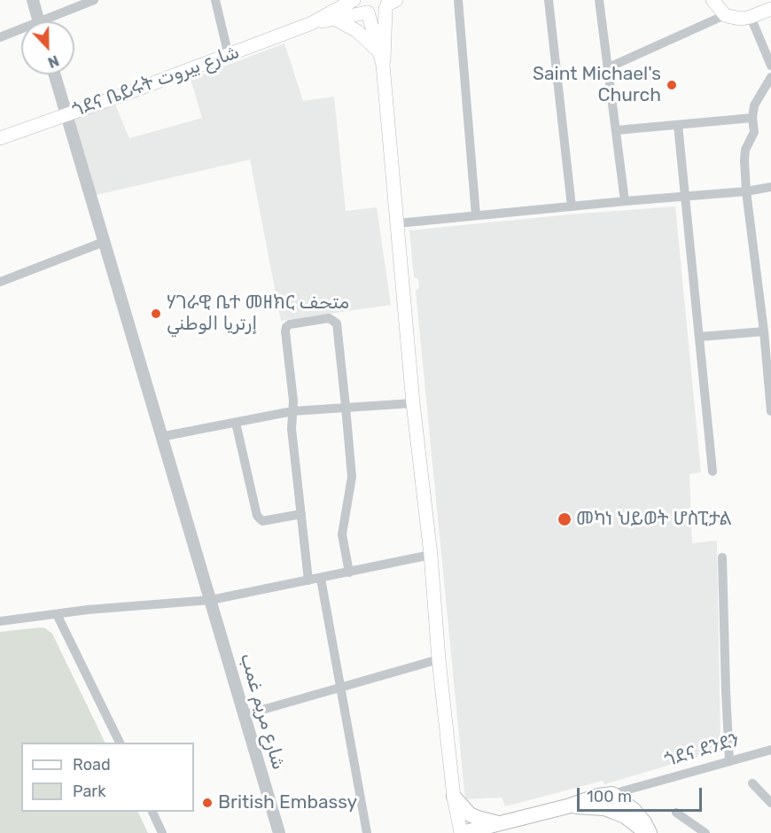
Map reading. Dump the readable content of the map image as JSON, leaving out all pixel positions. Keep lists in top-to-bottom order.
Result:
{
  "streets": {
    "main road": ["ጎደና ቤይሩት شارع بيروت"],
    "street": ["شارع مريم غمب", "ጎደና ደንደን"]
  },
  "crossings": [
    ["ጎደና ቤይሩት شارع بيروت", "شارع مريم غمب"]
  ],
  "places": [
    "Saint Michael's Church",
    "ሃገራዊ ቤተ መዘክር متحف إرتريا الوطني",
    "መካነ ህይወት ሆስፒታል",
    "British Embassy"
  ],
  "legend": ["Road", "Park"],
  "scale_bar": "100 m",
  "north": "bottom"
}
